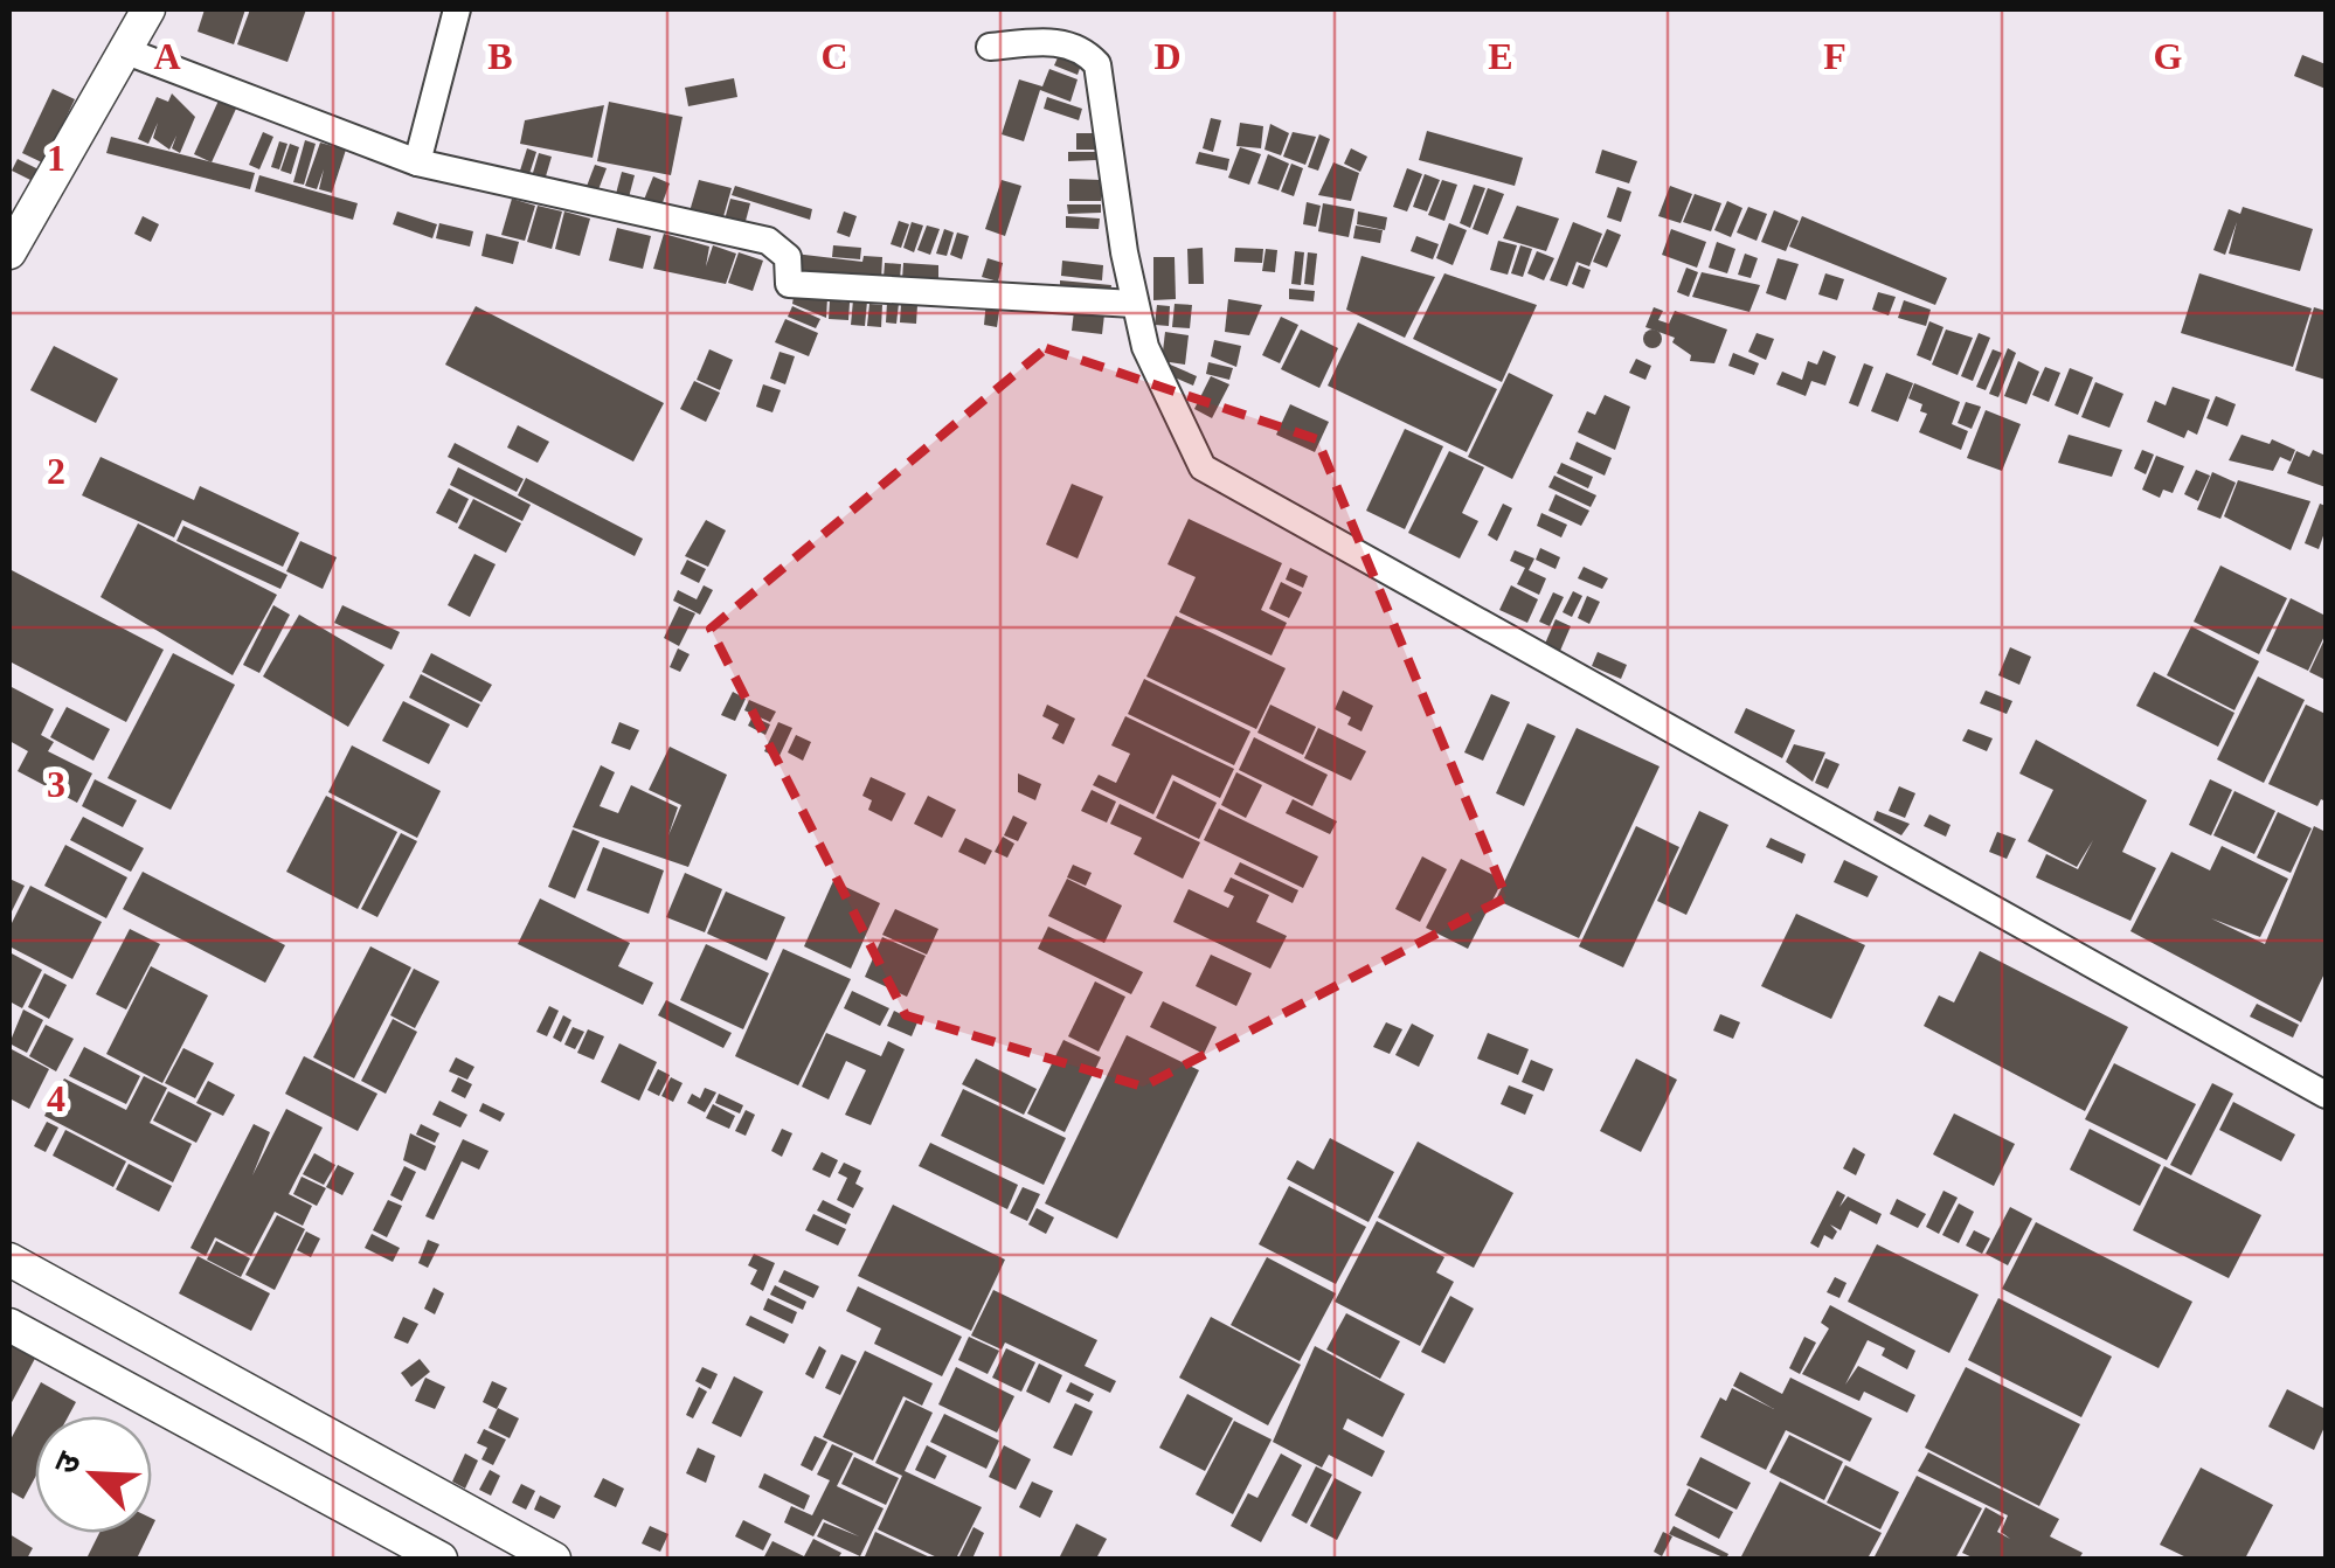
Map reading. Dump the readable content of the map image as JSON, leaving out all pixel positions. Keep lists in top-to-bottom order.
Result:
{
  "north": "top left",
  "grid": {
    "columns": [
      "A",
      "B",
      "C",
      "D",
      "E",
      "F",
      "G"
    ],
    "rows": [
      "1",
      "2",
      "3",
      "4"
    ]
  }
}
